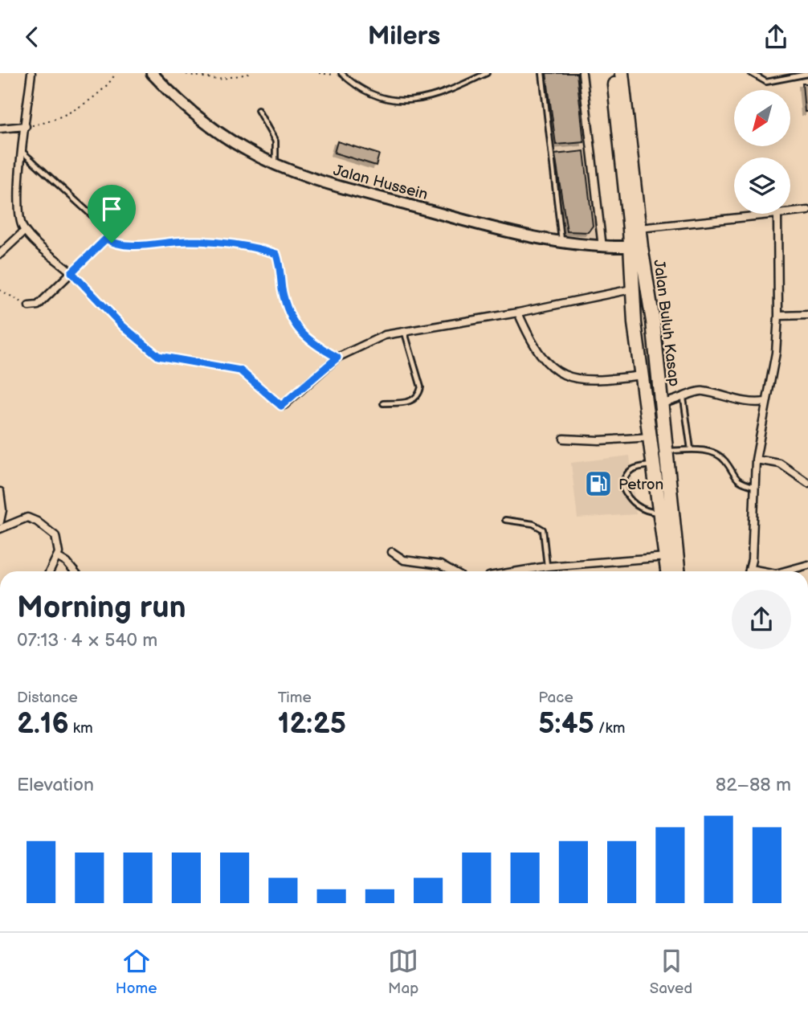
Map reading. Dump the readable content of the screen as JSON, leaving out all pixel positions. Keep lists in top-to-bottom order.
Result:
{
  "streets": {
    "highway": ["Jalan Buluh Kasap"],
    "main road": ["Jalan Hussein"]
  },
  "crossings": [
    ["Jalan Hussein", "Jalan Buluh Kasap"]
  ],
  "places": {
    "fuel station": ["Petron"]
  },
  "north": "bottom left",
  "page": {
    "header": "Milers",
    "heading": ["Morning run", "07:13 · 4 × 540 m"],
    "stats": [
      ["Distance", "2.16 km"],
      ["Time", "12:25"],
      ["Pace", "5:45 /km"]
    ],
    "chart": ["Elevation", "82–88 m"],
    "tabs": ["Home", "Map", "Saved"]
  }
}
